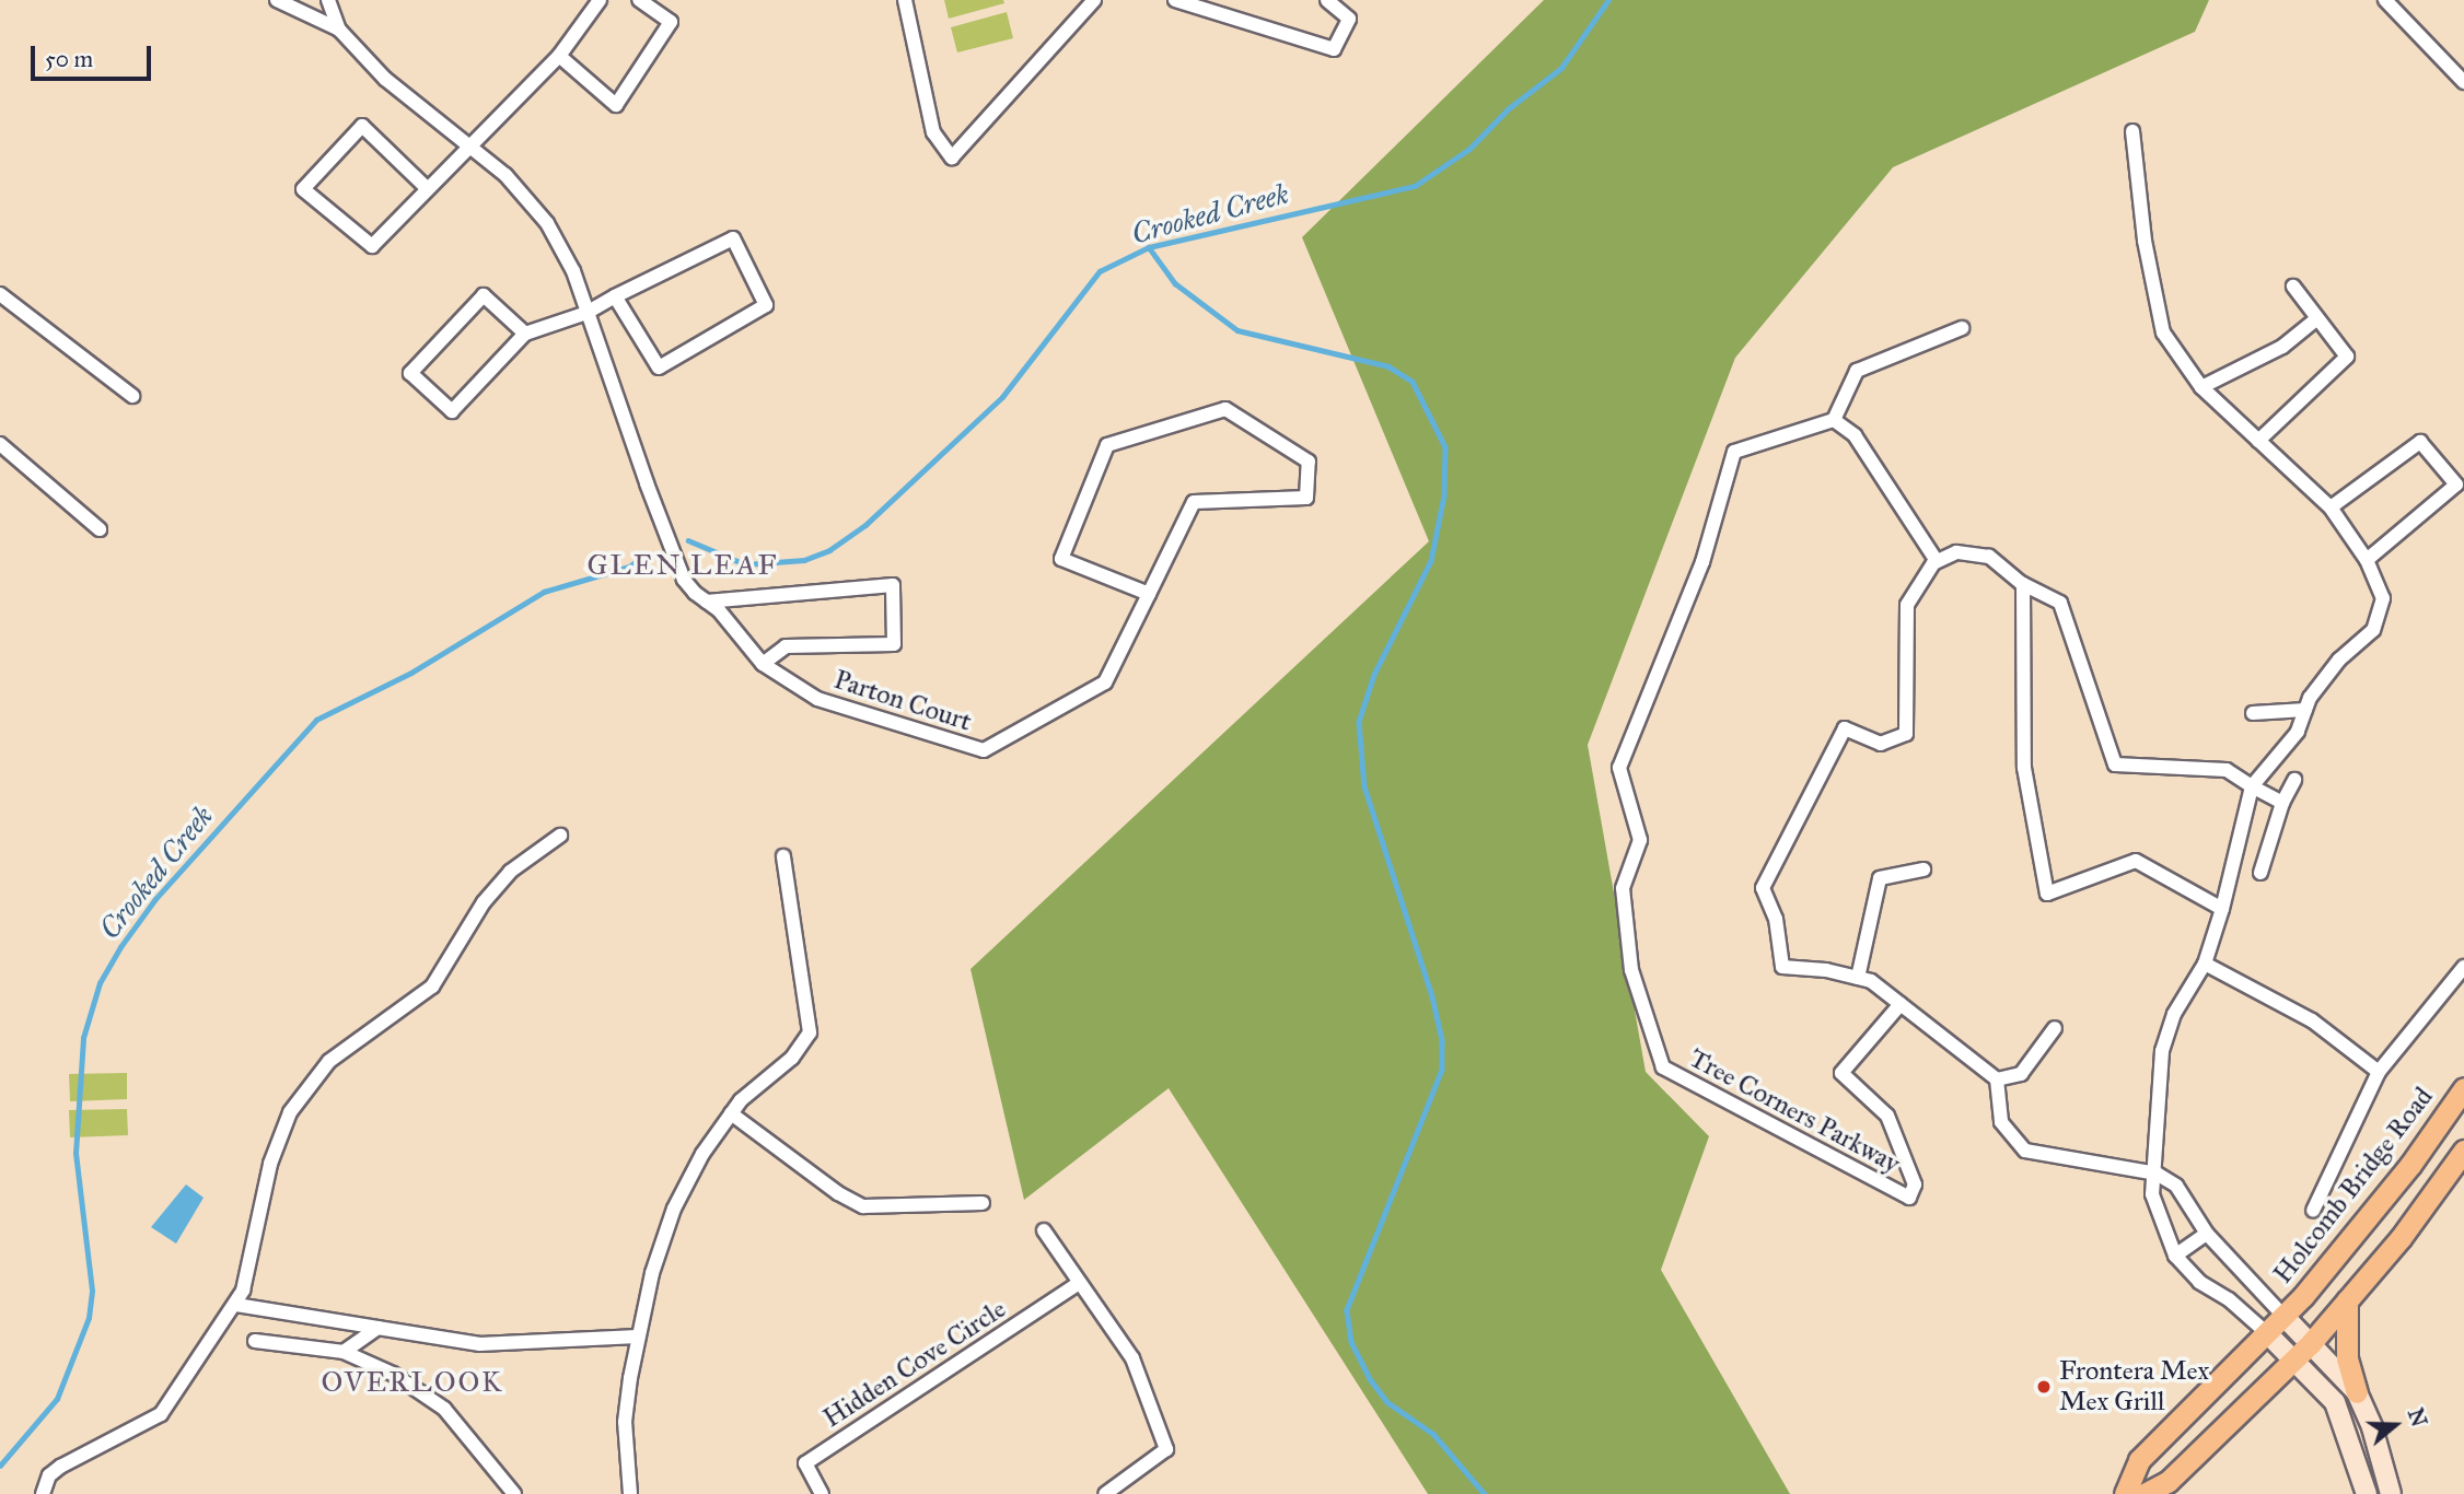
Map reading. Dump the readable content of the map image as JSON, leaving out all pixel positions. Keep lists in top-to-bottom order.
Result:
{
  "streets": {
    "main road": ["Holcomb Bridge Road"],
    "street": ["Parton Court", "Tree Corners Parkway", "Hidden Cove Circle"]
  },
  "districts": ["GLEN LEAF", "OVERLOOK"],
  "water": ["Crooked Creek"],
  "places": ["Frontera Mex Mex Grill"],
  "scale_bar": "50 m",
  "north": "right"
}
